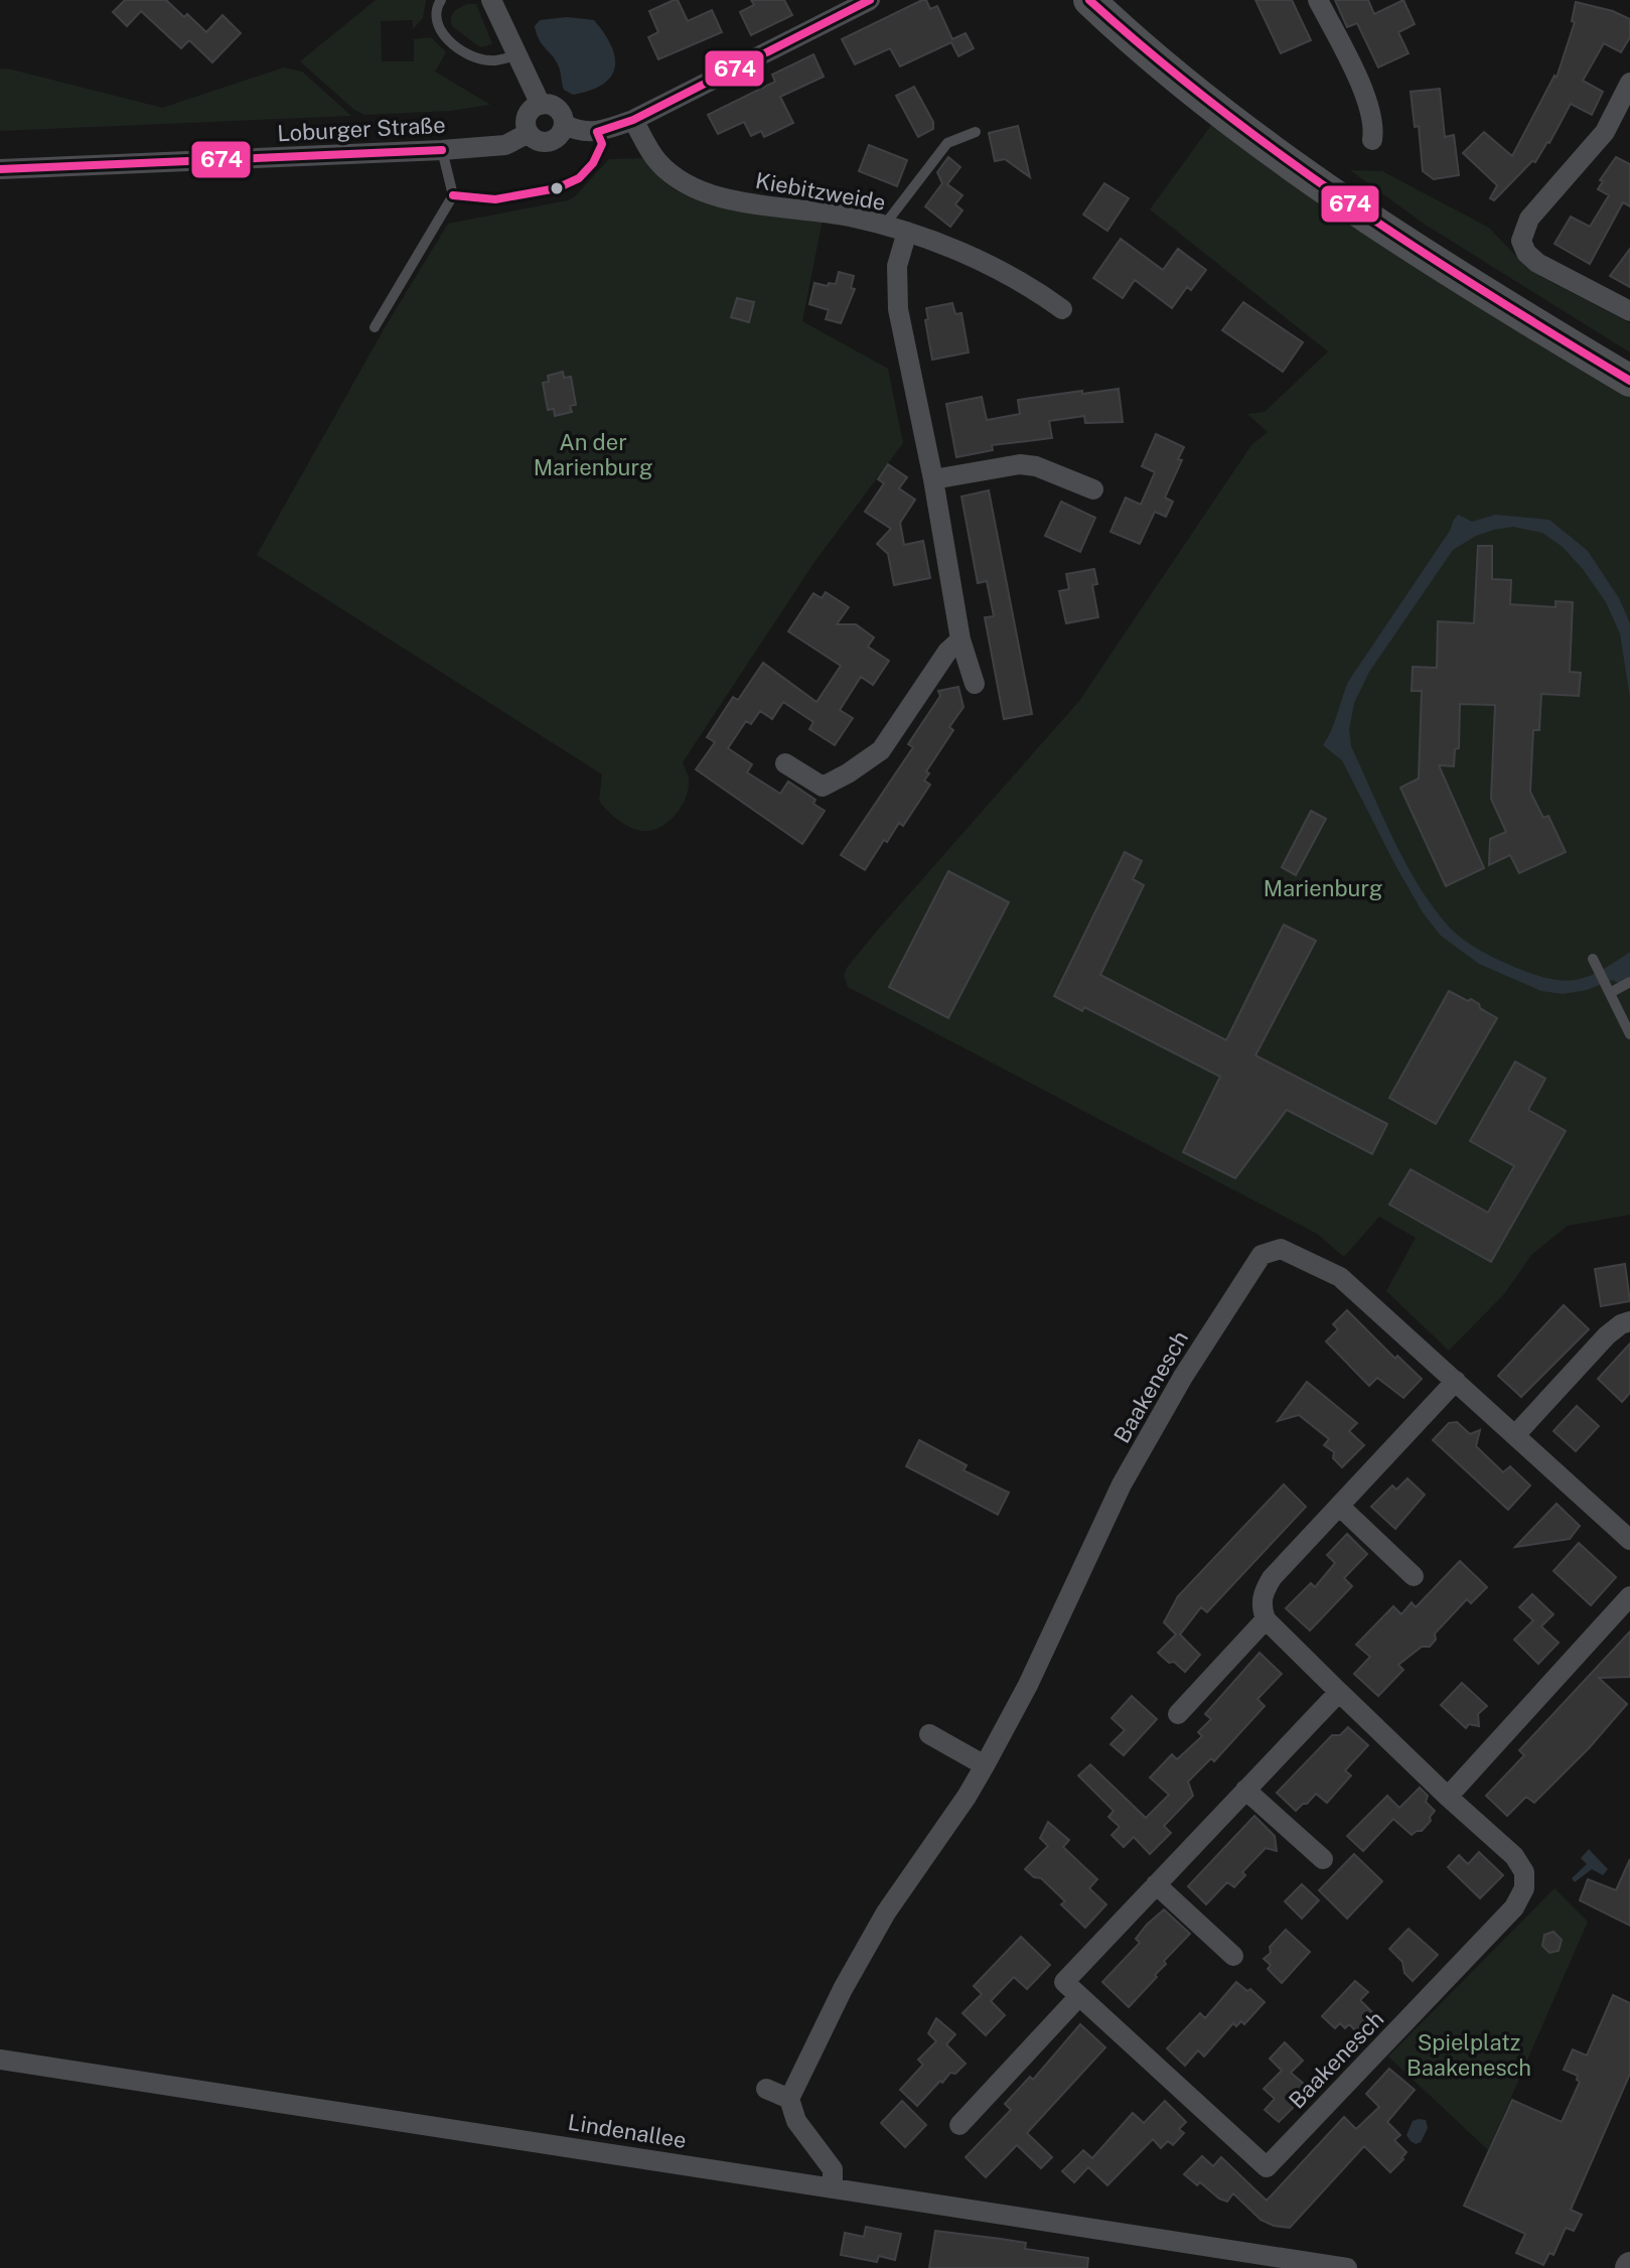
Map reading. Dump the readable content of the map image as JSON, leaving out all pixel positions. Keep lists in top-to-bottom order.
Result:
{
  "streets": {
    "street": [
      "Loburger Straße",
      "Kiebitzweide",
      "Baakenesch",
      "Lindenallee"
    ]
  },
  "parks": ["An der Marienburg", "Marienburg", "Spielplatz Baakenesch"],
  "lines": ["transit line 674"]
}
